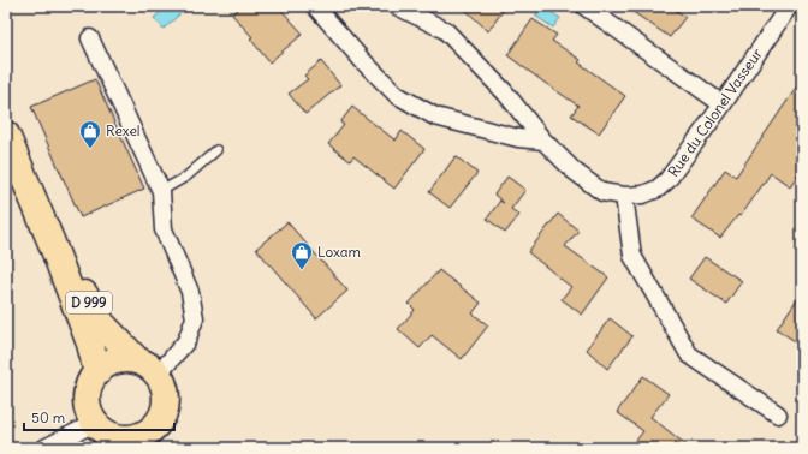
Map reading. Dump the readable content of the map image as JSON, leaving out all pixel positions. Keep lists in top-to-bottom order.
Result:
{
  "streets": {
    "main road": ["D 999"],
    "street": ["Rue du Colonel Vasseur"]
  },
  "places": {
    "shop": ["Rexel", "Loxam"]
  },
  "scale_bar": "50 m"
}
